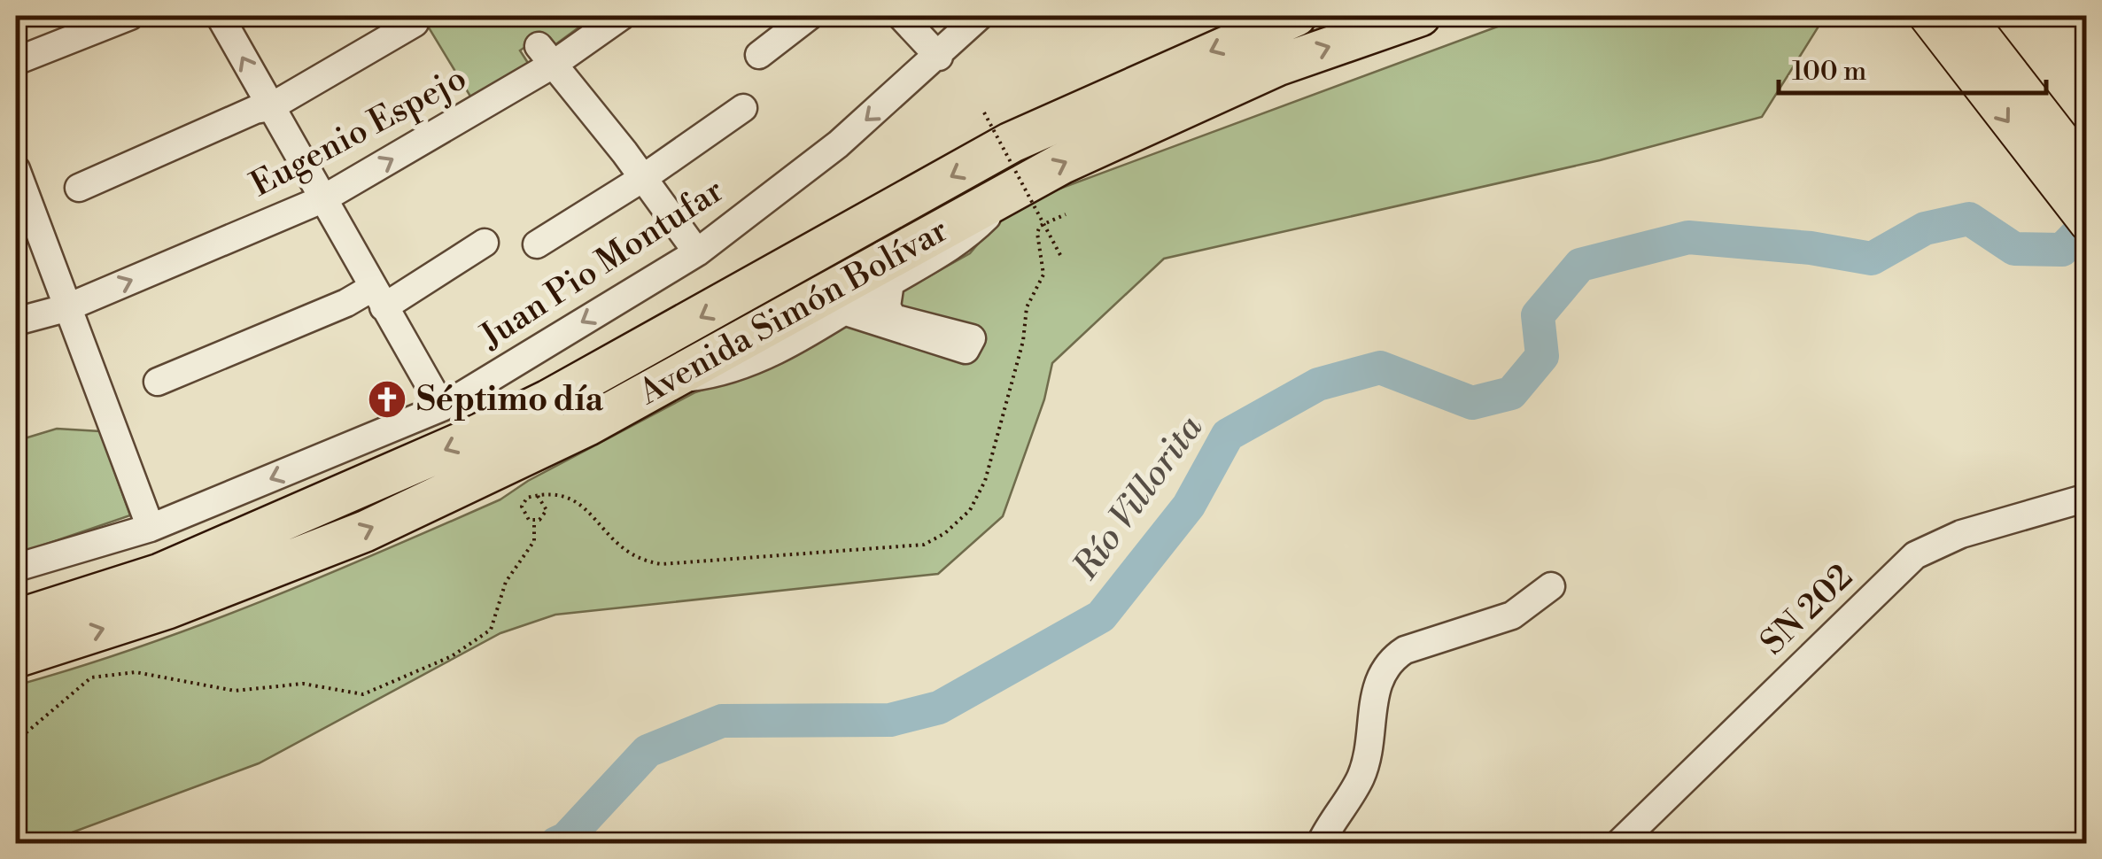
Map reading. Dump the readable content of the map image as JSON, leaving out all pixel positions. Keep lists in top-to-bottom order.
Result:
{
  "streets": {
    "highway": ["Avenida Simón Bolívar"],
    "street": ["Eugenio Espejo", "Juan Pio Montufar", "SN 202"]
  },
  "water": ["Río Villorita"],
  "places": {
    "church": ["Séptimo día"]
  },
  "scale_bar": "100 m"
}
